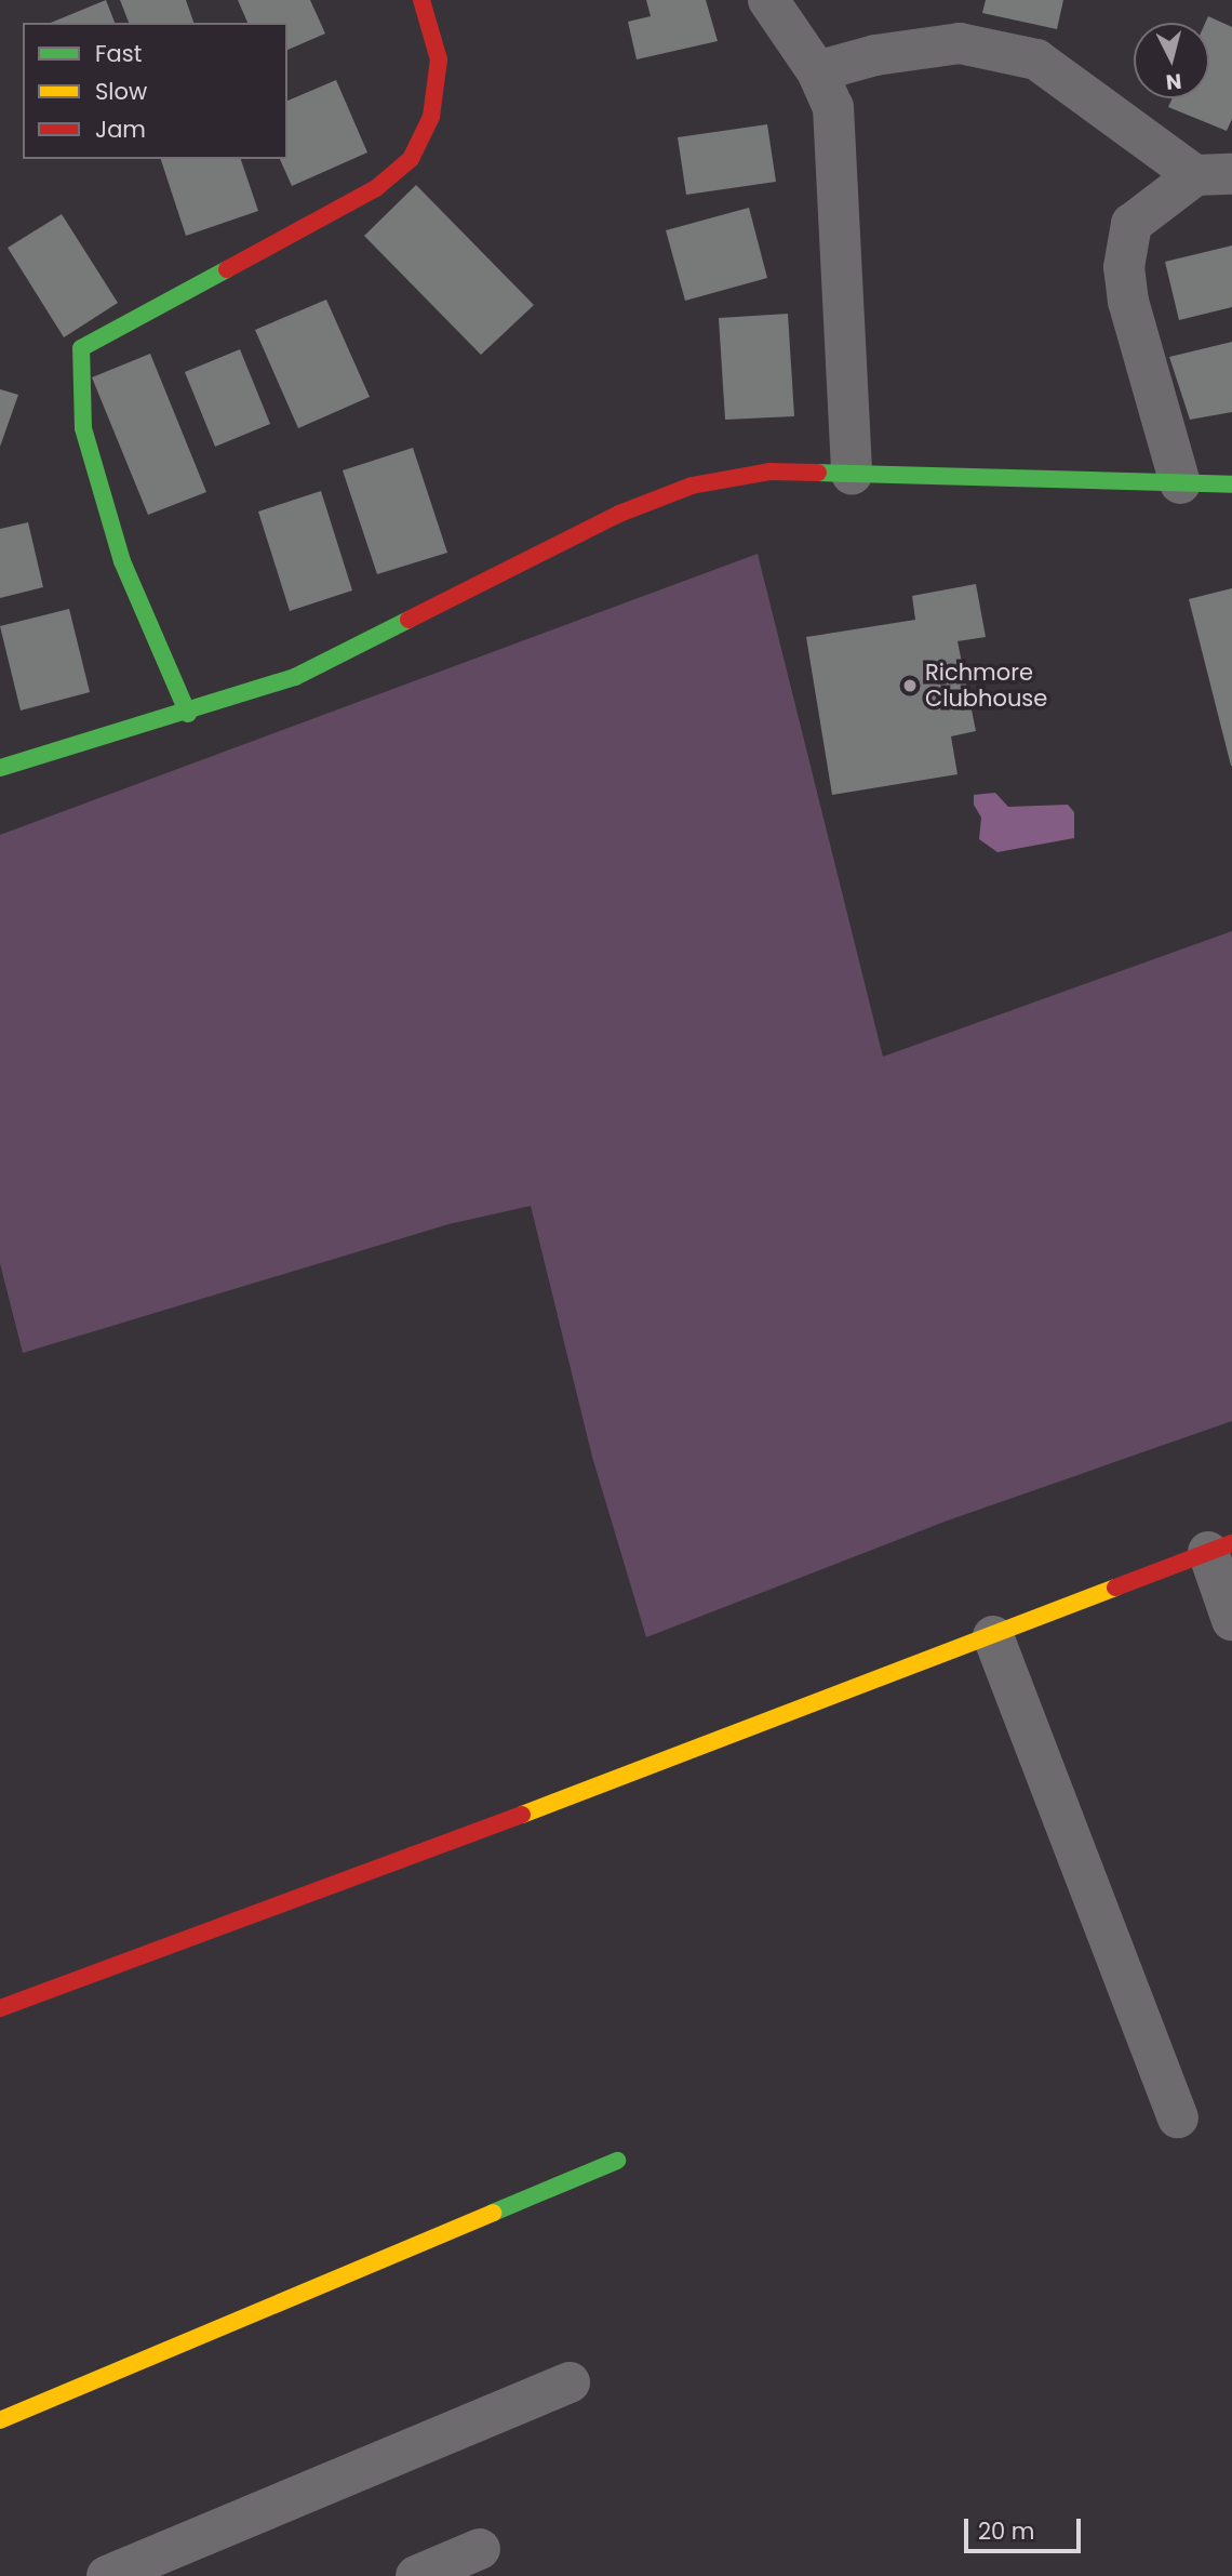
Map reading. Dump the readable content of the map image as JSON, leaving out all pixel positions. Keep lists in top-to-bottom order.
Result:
{
  "places": ["Richmore Clubhouse"],
  "legend": ["Fast", "Slow", "Jam"],
  "scale_bar": "20 m",
  "north": "bottom"
}
